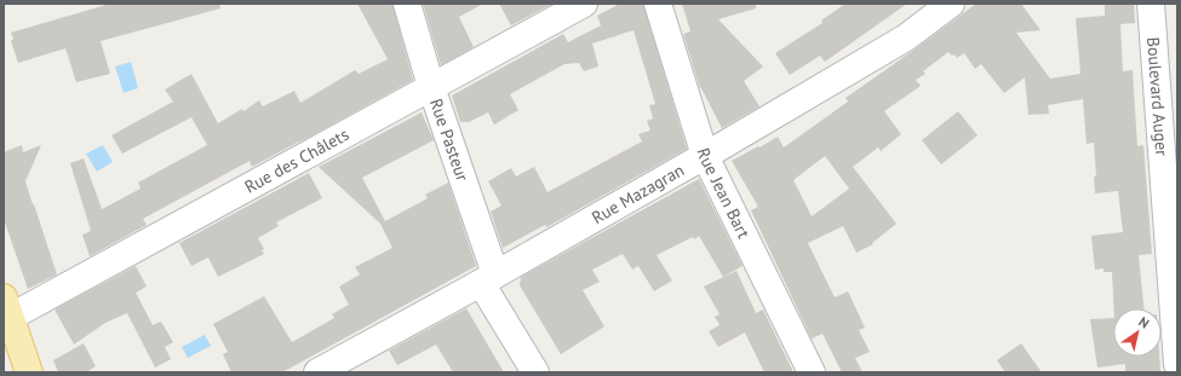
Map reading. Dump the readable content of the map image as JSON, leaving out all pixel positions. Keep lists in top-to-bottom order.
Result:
{
  "streets": {
    "street": [
      "Boulevard Auger",
      "Rue Pasteur",
      "Rue des Châlets",
      "Rue Jean Bart",
      "Rue Mazagran"
    ]
  },
  "crossings": [
    ["Rue Pasteur", "Rue des Châlets"],
    ["Rue Pasteur", "Rue Mazagran"],
    ["Rue Jean Bart", "Rue Mazagran"]
  ],
  "north": "top right"
}
